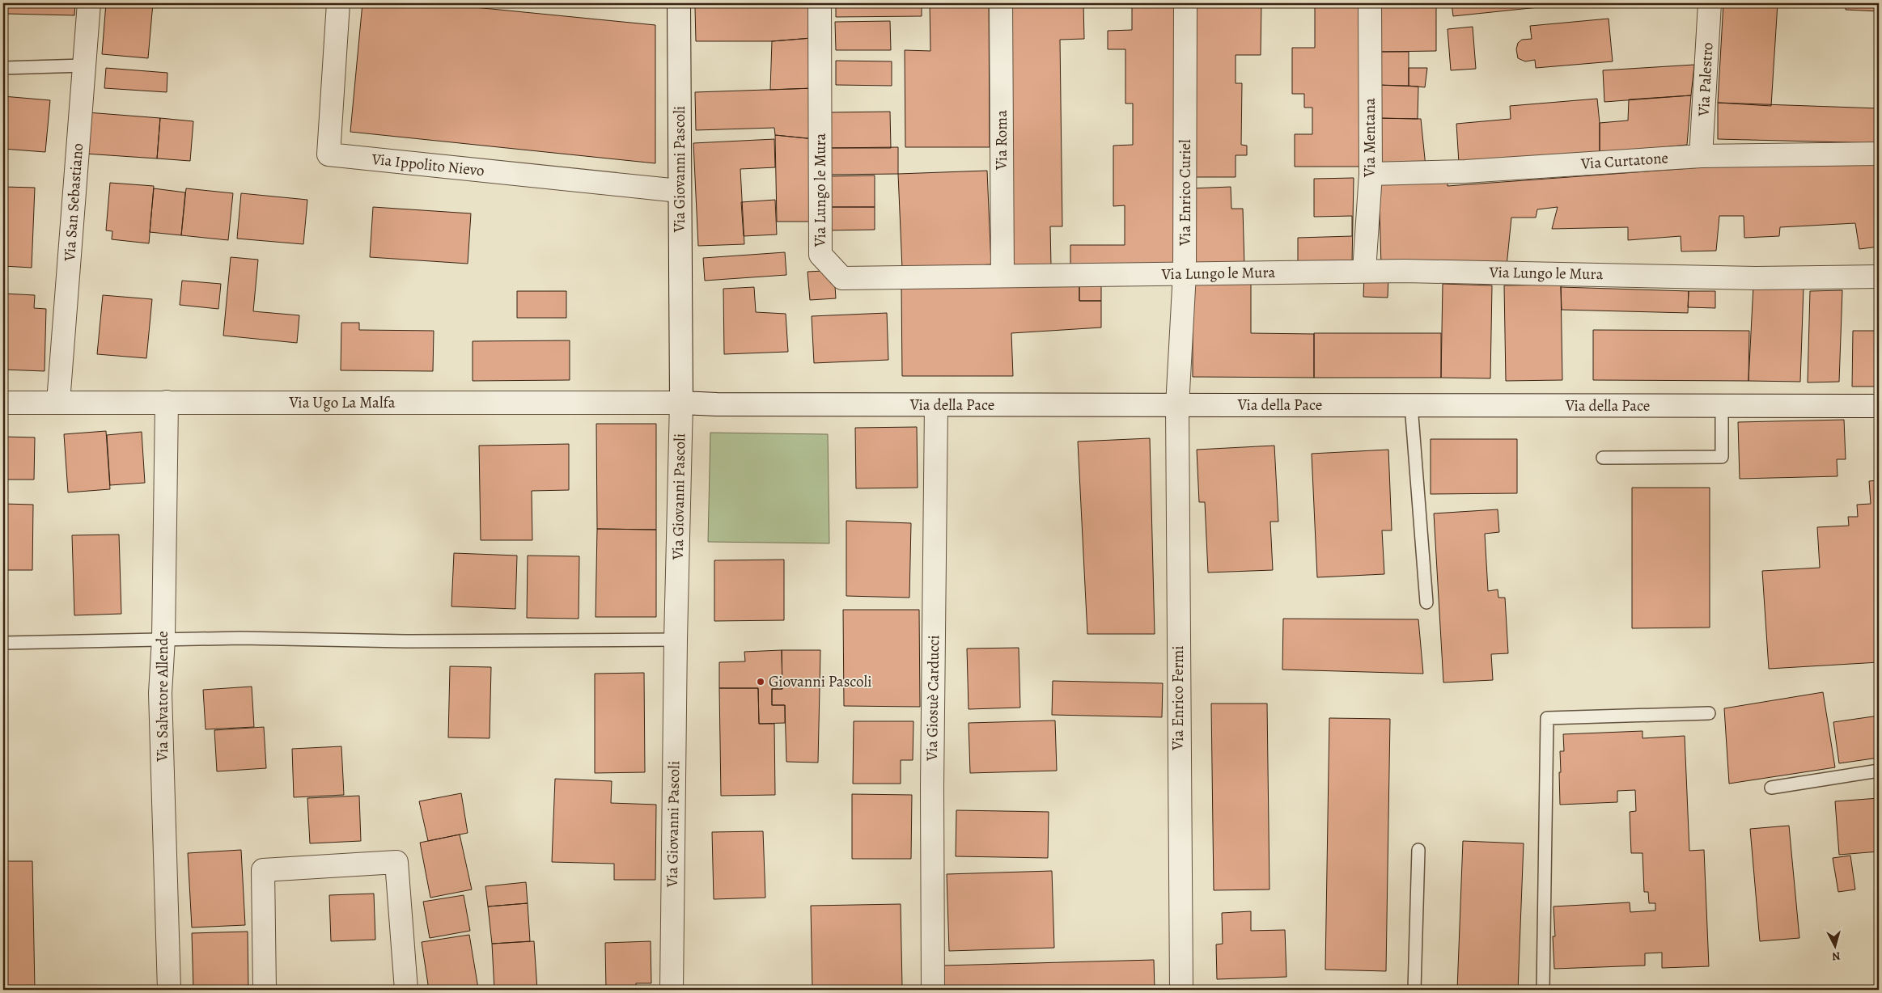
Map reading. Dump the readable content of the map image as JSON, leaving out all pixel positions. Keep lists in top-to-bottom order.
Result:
{
  "streets": {
    "street": [
      "Via Palestro",
      "Via Mentana",
      "Via Roma",
      "Via Curtatone",
      "Via Ippolito Nievo",
      "Via Giovanni Pascoli",
      "Via Lungo le Mura",
      "Via Enrico Curiel",
      "Via San Sebastiano",
      "Via Ugo La Malfa",
      "Via della Pace",
      "Via Salvatore Allende",
      "Via Giosuè Carducci",
      "Via Enrico Fermi"
    ]
  },
  "crossings": [
    ["Via Palestro", "Via Curtatone"],
    ["Via Mentana", "Via Curtatone"],
    ["Via Mentana", "Via Lungo le Mura"],
    ["Via Roma", "Via Lungo le Mura"],
    ["Via Ippolito Nievo", "Via Giovanni Pascoli"],
    ["Via Giovanni Pascoli", "Via Ugo La Malfa"],
    ["Via Giovanni Pascoli", "Via della Pace"],
    ["Via Lungo le Mura", "Via Enrico Curiel"],
    ["Via Enrico Curiel", "Via della Pace"],
    ["Via Enrico Curiel", "Via Enrico Fermi"],
    ["Via San Sebastiano", "Via Ugo La Malfa"],
    ["Via Ugo La Malfa", "Via della Pace"],
    ["Via Ugo La Malfa", "Via Salvatore Allende"],
    ["Via della Pace", "Via Giosuè Carducci"],
    ["Via della Pace", "Via Enrico Fermi"]
  ],
  "places": ["Giovanni Pascoli"],
  "north": "bottom"
}
